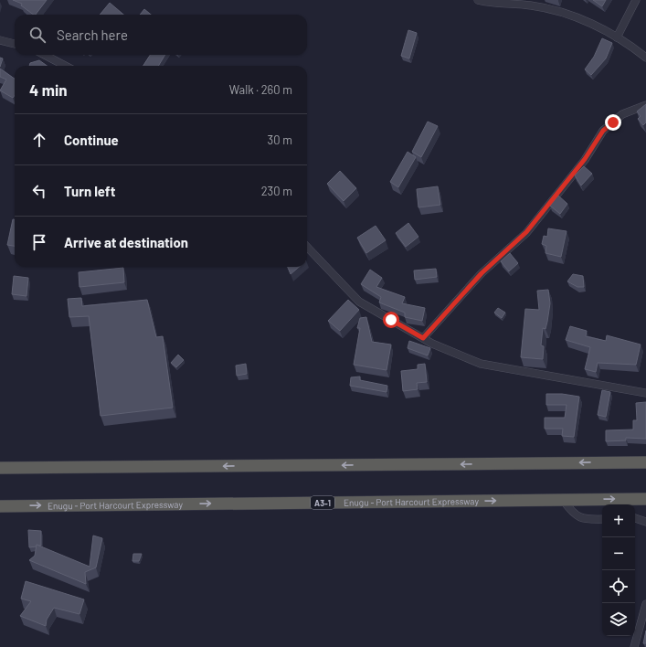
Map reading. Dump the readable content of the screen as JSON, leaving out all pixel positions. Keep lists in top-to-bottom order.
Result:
{
  "streets": {
    "highway": ["Enugu - Port Harcourt Expressway", "A3-1"]
  },
  "page": {
    "search": "Search here",
    "heading": ["4 min", "Walk · 260 m"],
    "list": [
      ["Continue", "30 m"],
      ["Turn left", "230 m"],
      "Arrive at destination"
    ],
    "map_buttons": ["+", "−"]
  }
}
